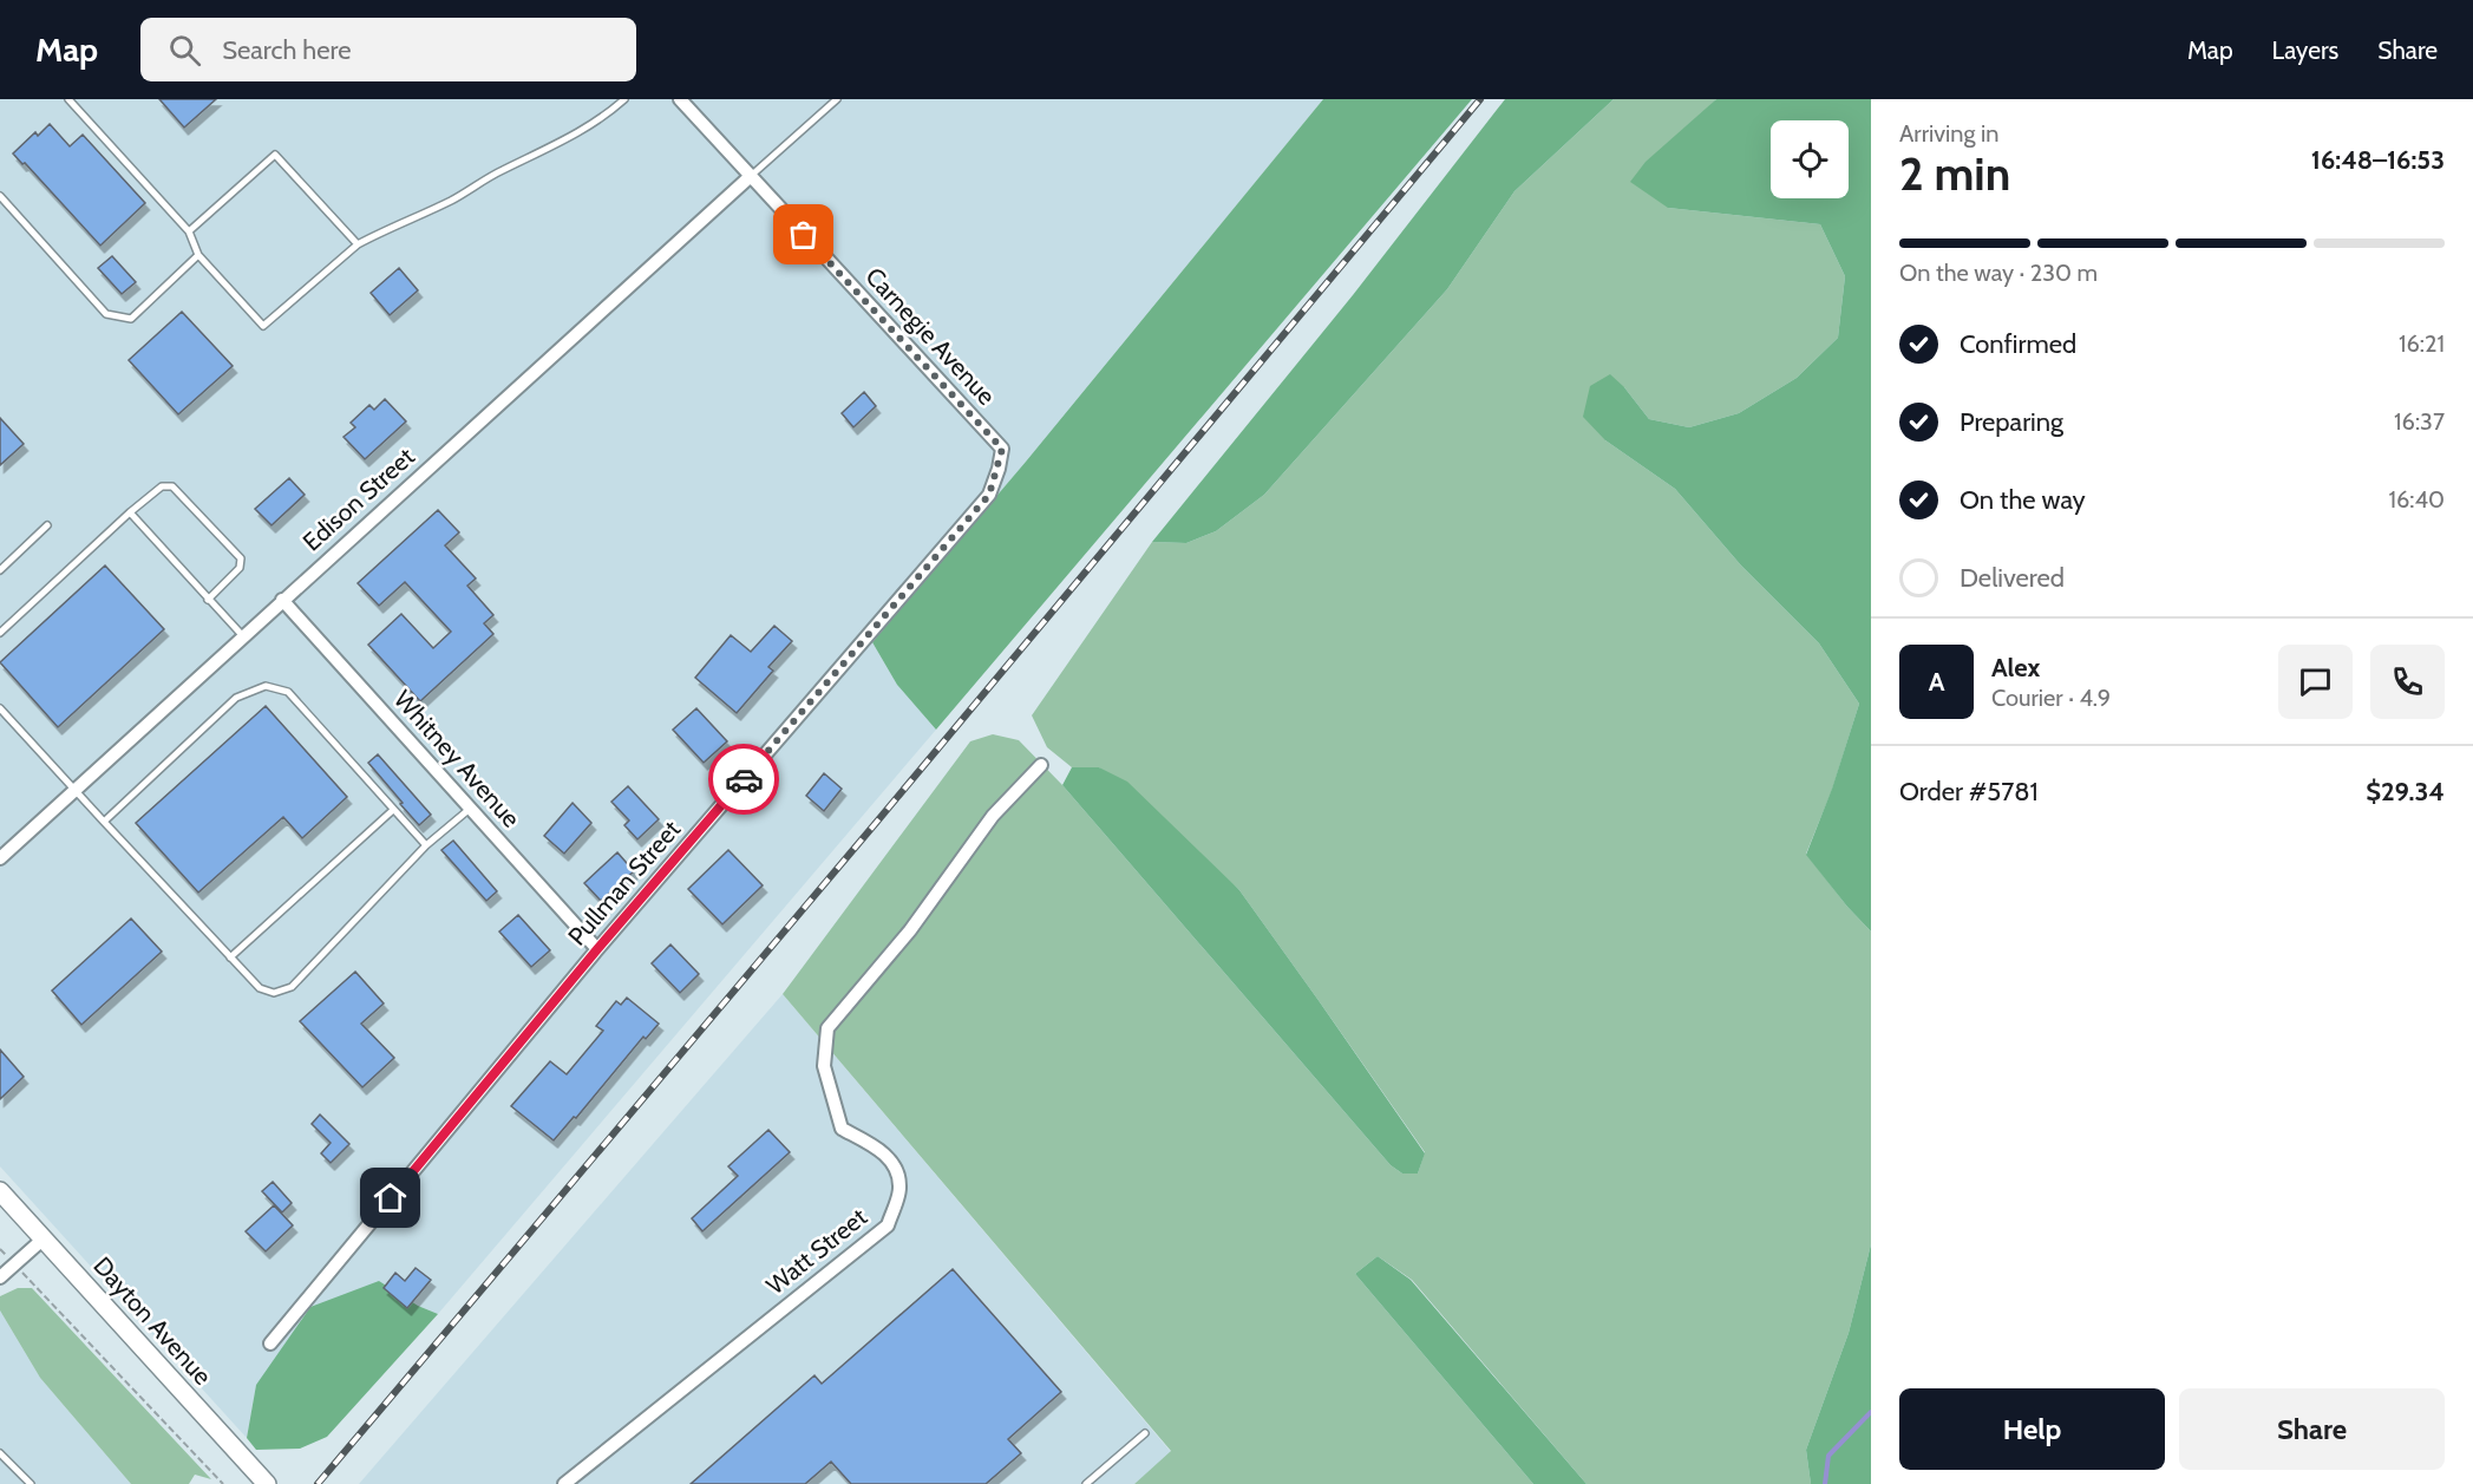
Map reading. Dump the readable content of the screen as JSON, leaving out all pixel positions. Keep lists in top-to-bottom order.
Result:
{
  "streets": {
    "main road": ["Dayton Avenue"],
    "street": [
      "Carnegie Avenue",
      "Edison Street",
      "Whitney Avenue",
      "Pullman Street",
      "Watt Street"
    ]
  },
  "crossings": [
    ["Carnegie Avenue", "Edison Street"],
    ["Carnegie Avenue", "Pullman Street"],
    ["Edison Street", "Whitney Avenue"],
    ["Whitney Avenue", "Pullman Street"]
  ],
  "page": {
    "header": "Map",
    "search": "Search here",
    "nav": ["Map", "Layers", "Share"],
    "heading": ["2 min", "Arriving in", "16:48–16:53"],
    "panel": [
      "Alex",
      "Courier · 4.9",
      "Order #5781",
      "$29.34"
    ],
    "bar": "On the way · 230 m",
    "list": [
      ["Confirmed", "16:21"],
      ["Preparing", "16:37"],
      ["On the way", "16:40"],
      "Delivered"
    ],
    "round": "A",
    "buttons": ["Help", "Share"]
  }
}
